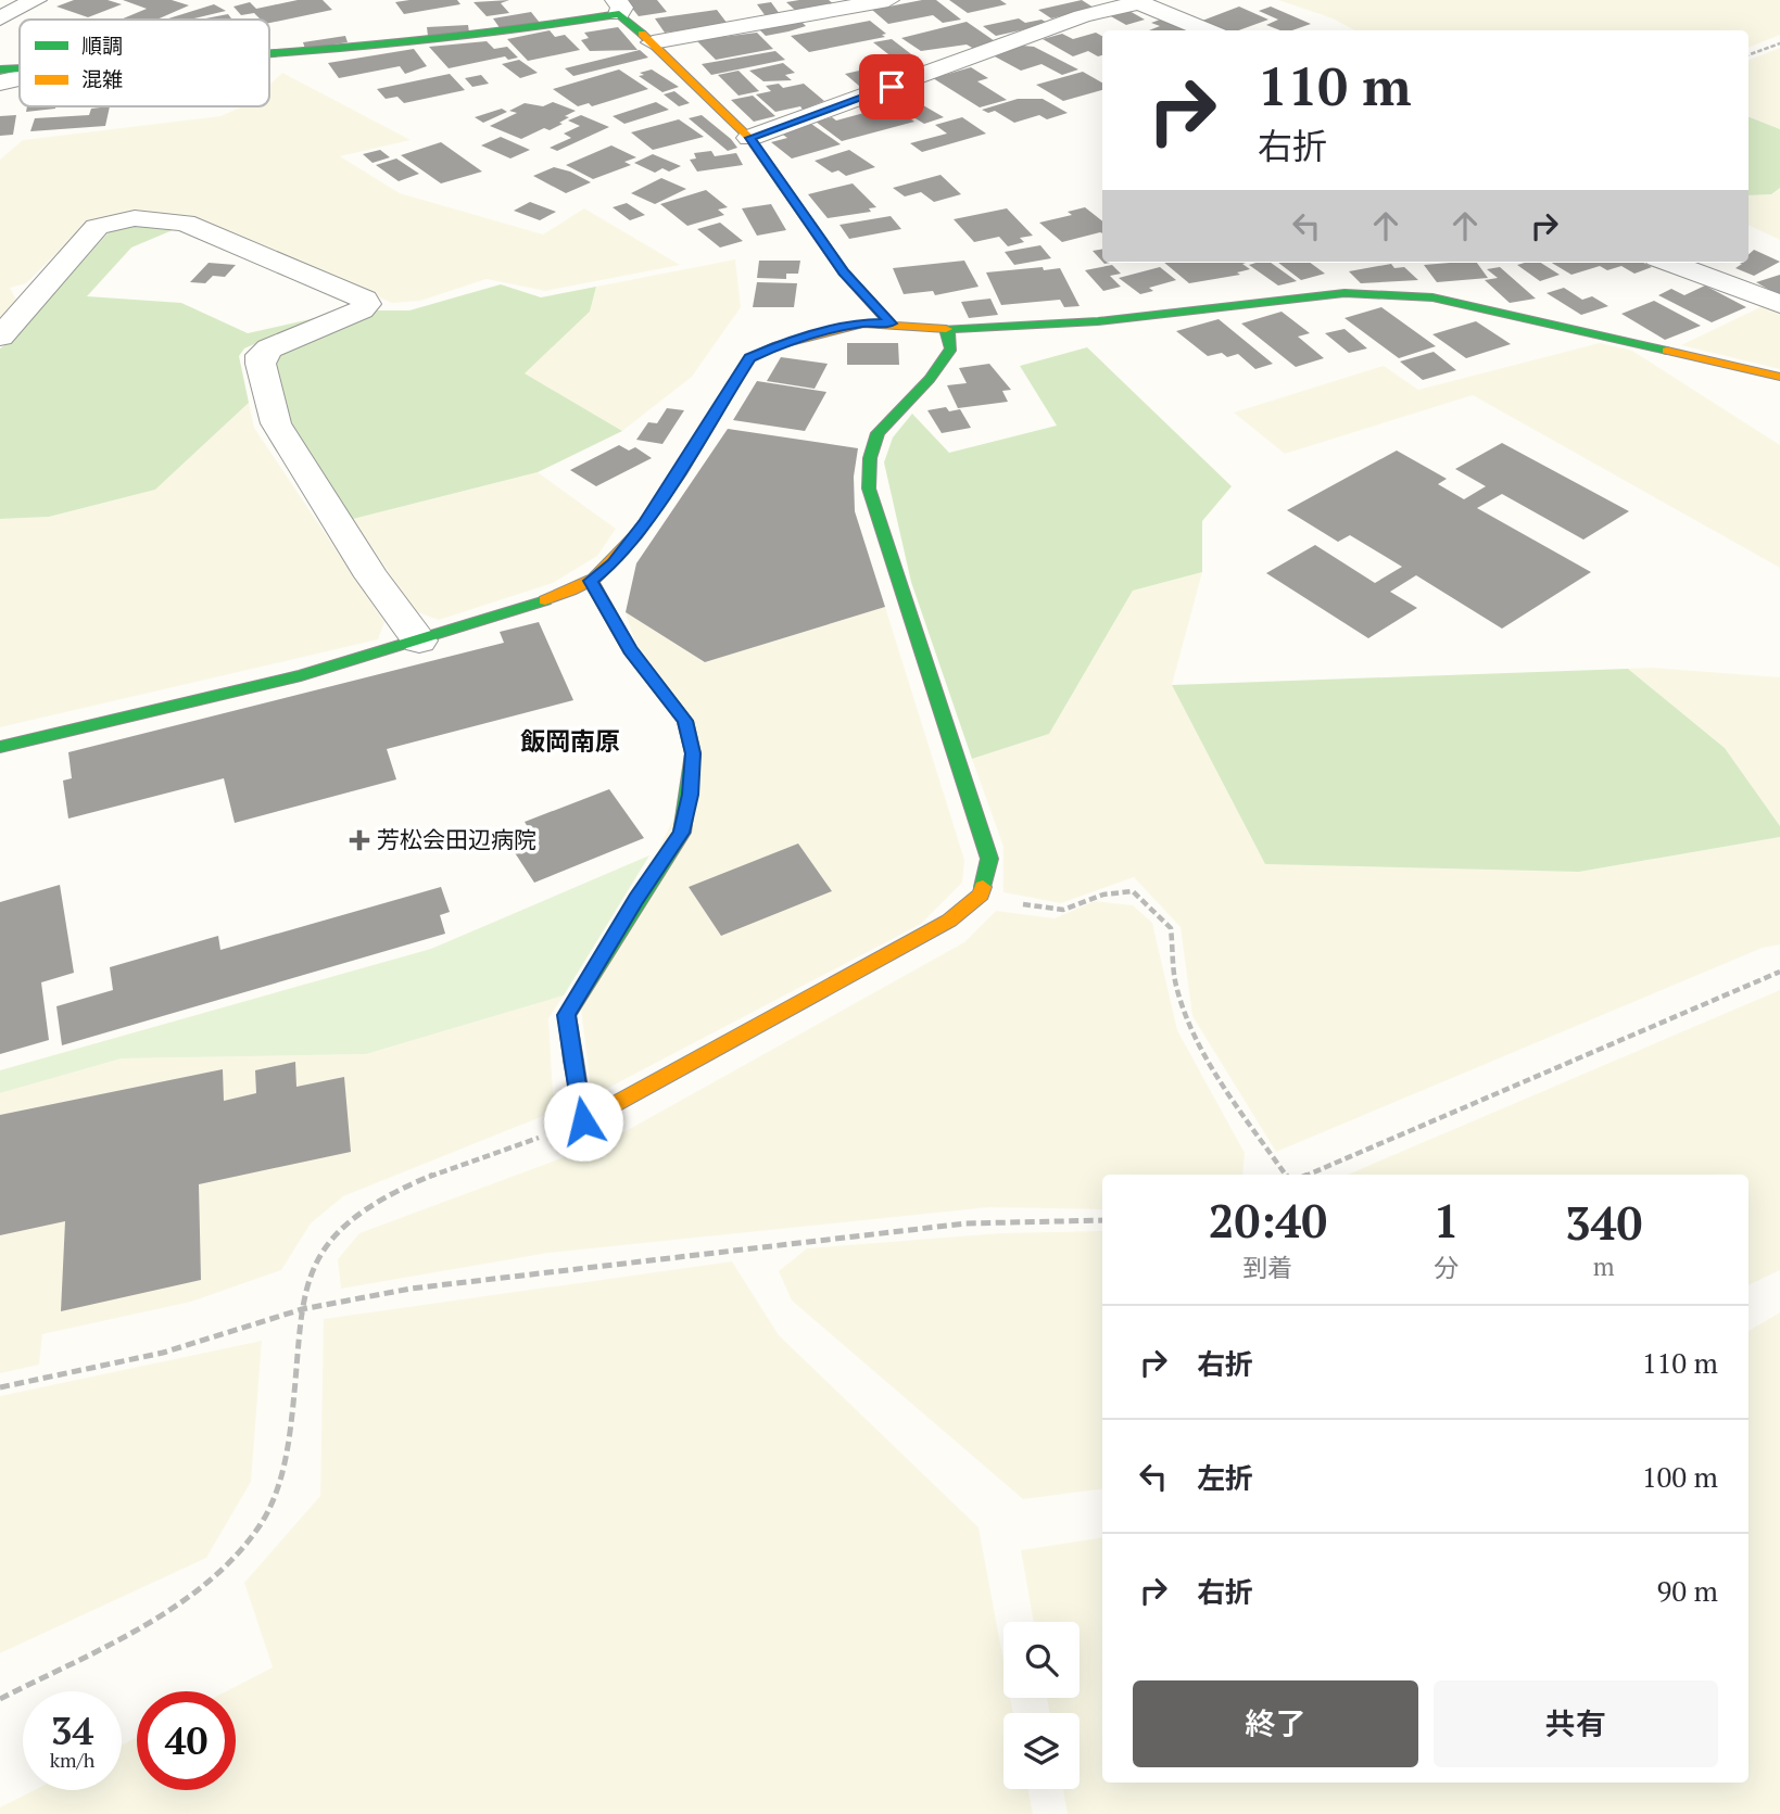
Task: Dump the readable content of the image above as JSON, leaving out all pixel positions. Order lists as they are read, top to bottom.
{
  "districts": ["飯岡南原"],
  "places": {
    "health": ["芳松会田辺病院"]
  },
  "legend": ["順調", "混雑"],
  "page": {
    "turn": ["110 m", "右折"],
    "eta": [
      "20:40",
      "到着",
      "1",
      "分",
      "340",
      "m"
    ],
    "list": [
      {
        "name": "右折",
        "value": "110 m"
      },
      {
        "name": "左折",
        "value": "100 m"
      },
      {
        "name": "右折",
        "value": "90 m"
      }
    ],
    "buttons": ["終了", "共有"],
    "speed": "34 km/h",
    "limit": "40"
  }
}
